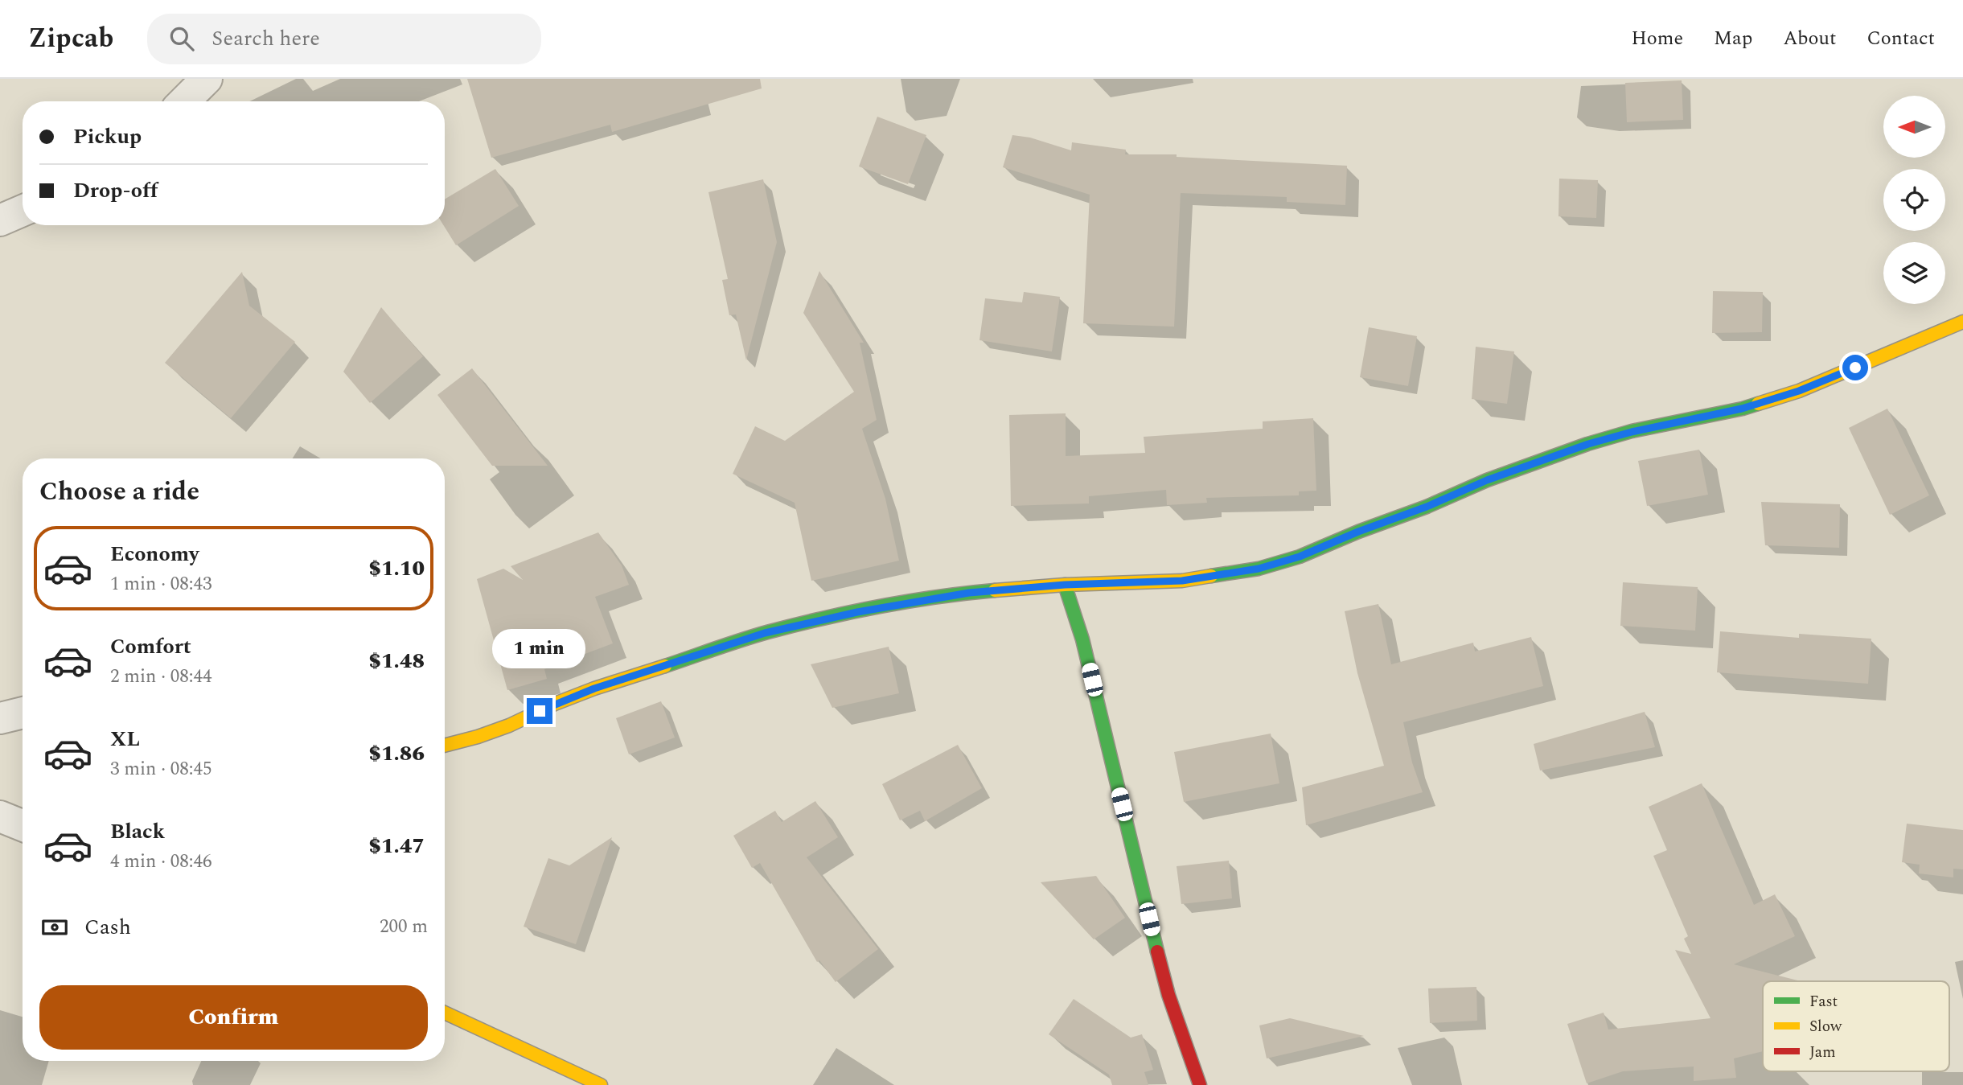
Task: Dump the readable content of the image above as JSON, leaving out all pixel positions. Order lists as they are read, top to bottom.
{
  "legend": ["Fast", "Slow", "Jam"],
  "north": "left",
  "page": {
    "header": "Zipcab",
    "search": "Search here",
    "nav": [
      "Home",
      "Map",
      "About",
      "Contact"
    ],
    "banner": ["Pickup", "Drop-off"],
    "heading": "Choose a ride",
    "list": [
      {
        "name": "Economy",
        "note": "1 min · 08:43",
        "value": "$1.10"
      },
      {
        "name": "Comfort",
        "note": "2 min · 08:44",
        "value": "$1.48"
      },
      {
        "name": "XL",
        "note": "3 min · 08:45",
        "value": "$1.86"
      },
      {
        "name": "Black",
        "note": "4 min · 08:46",
        "value": "$1.47"
      }
    ],
    "bubble": "1 min",
    "pay": ["Cash", "200 m"],
    "buttons": "Confirm"
  }
}
